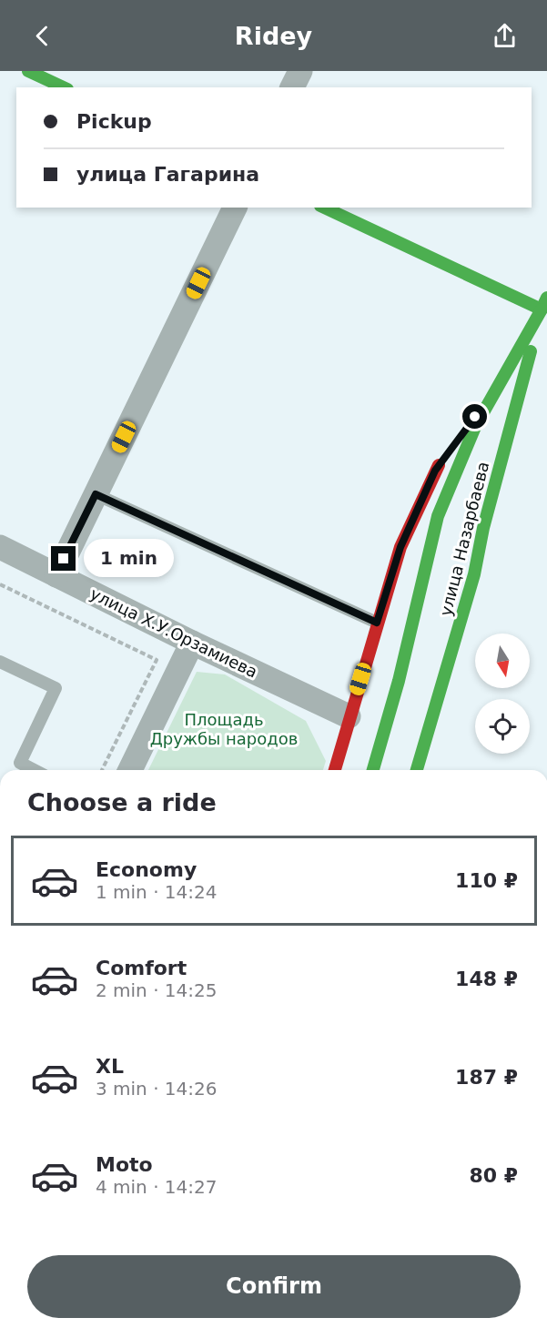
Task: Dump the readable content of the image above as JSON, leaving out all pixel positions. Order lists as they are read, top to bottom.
{
  "streets": {
    "main road": ["улица Назарбаева"],
    "street": ["улица Х.У.Орзамиева"]
  },
  "parks": ["Площадь Дружбы народов"],
  "north": "bottom",
  "page": {
    "header": "Ridey",
    "banner": ["Pickup", "улица Гагарина"],
    "bubble": "1 min",
    "heading": "Choose a ride",
    "list": [
      {
        "name": "Economy",
        "note": "1 min · 14:24",
        "value": "110 ₽"
      },
      {
        "name": "Comfort",
        "note": "2 min · 14:25",
        "value": "148 ₽"
      },
      {
        "name": "XL",
        "note": "3 min · 14:26",
        "value": "187 ₽"
      },
      {
        "name": "Moto",
        "note": "4 min · 14:27",
        "value": "80 ₽"
      }
    ],
    "buttons": "Confirm"
  }
}
